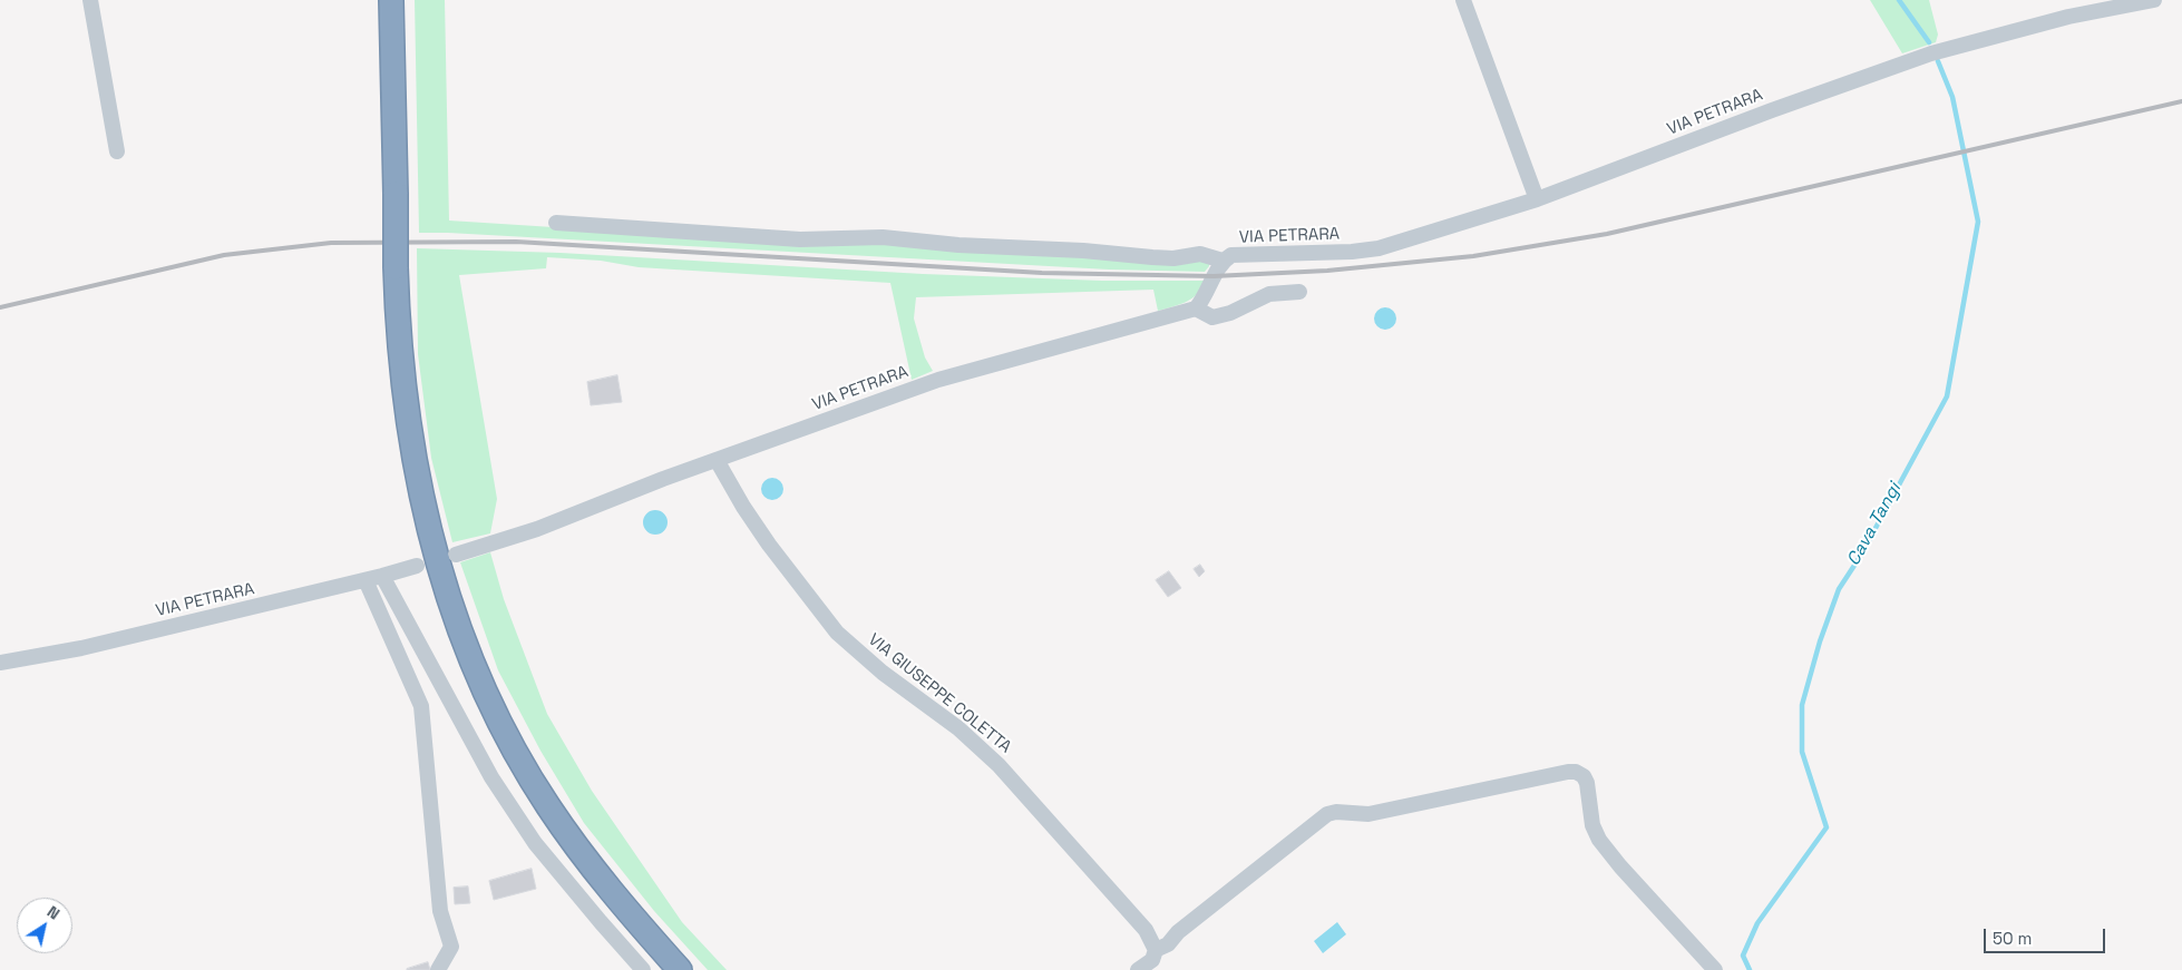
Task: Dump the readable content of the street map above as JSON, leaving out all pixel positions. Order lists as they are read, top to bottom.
{
  "streets": {
    "street": ["VIA PETRARA", "VIA GIUSEPPE COLETTA"]
  },
  "crossings": [
    ["VIA PETRARA", "VIA GIUSEPPE COLETTA"]
  ],
  "water": ["Cava Tangi"],
  "scale_bar": "50 m",
  "north": "top right"
}
